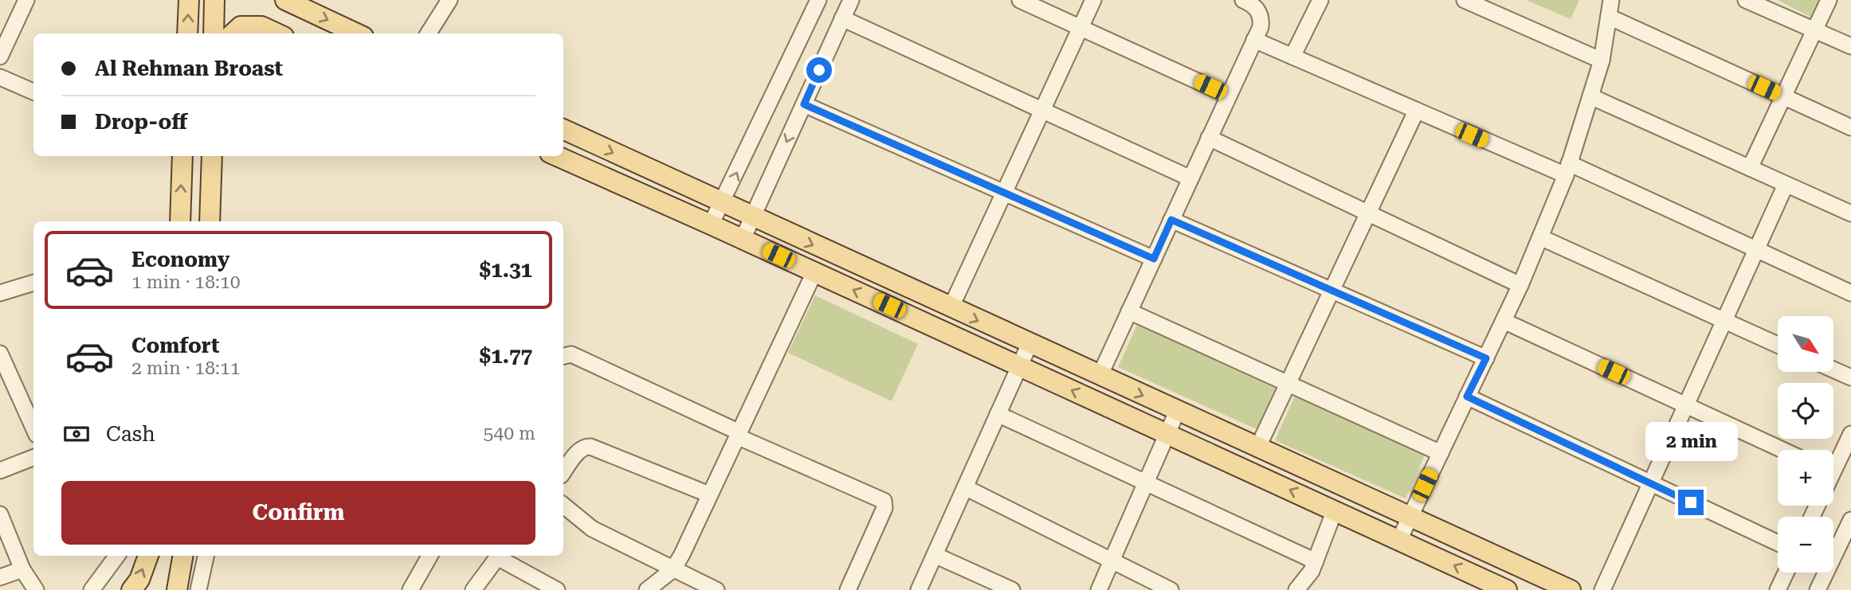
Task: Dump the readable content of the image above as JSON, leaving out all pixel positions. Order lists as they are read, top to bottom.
{
  "north": "bottom right",
  "page": {
    "banner": ["Al Rehman Broast", "Drop-off"],
    "list": [
      {
        "name": "Economy",
        "note": "1 min · 18:10",
        "value": "$1.31"
      },
      {
        "name": "Comfort",
        "note": "2 min · 18:11",
        "value": "$1.77"
      }
    ],
    "map_buttons": ["+", "−"],
    "pay": ["Cash", "540 m"],
    "bubble": "2 min",
    "buttons": "Confirm"
  }
}
